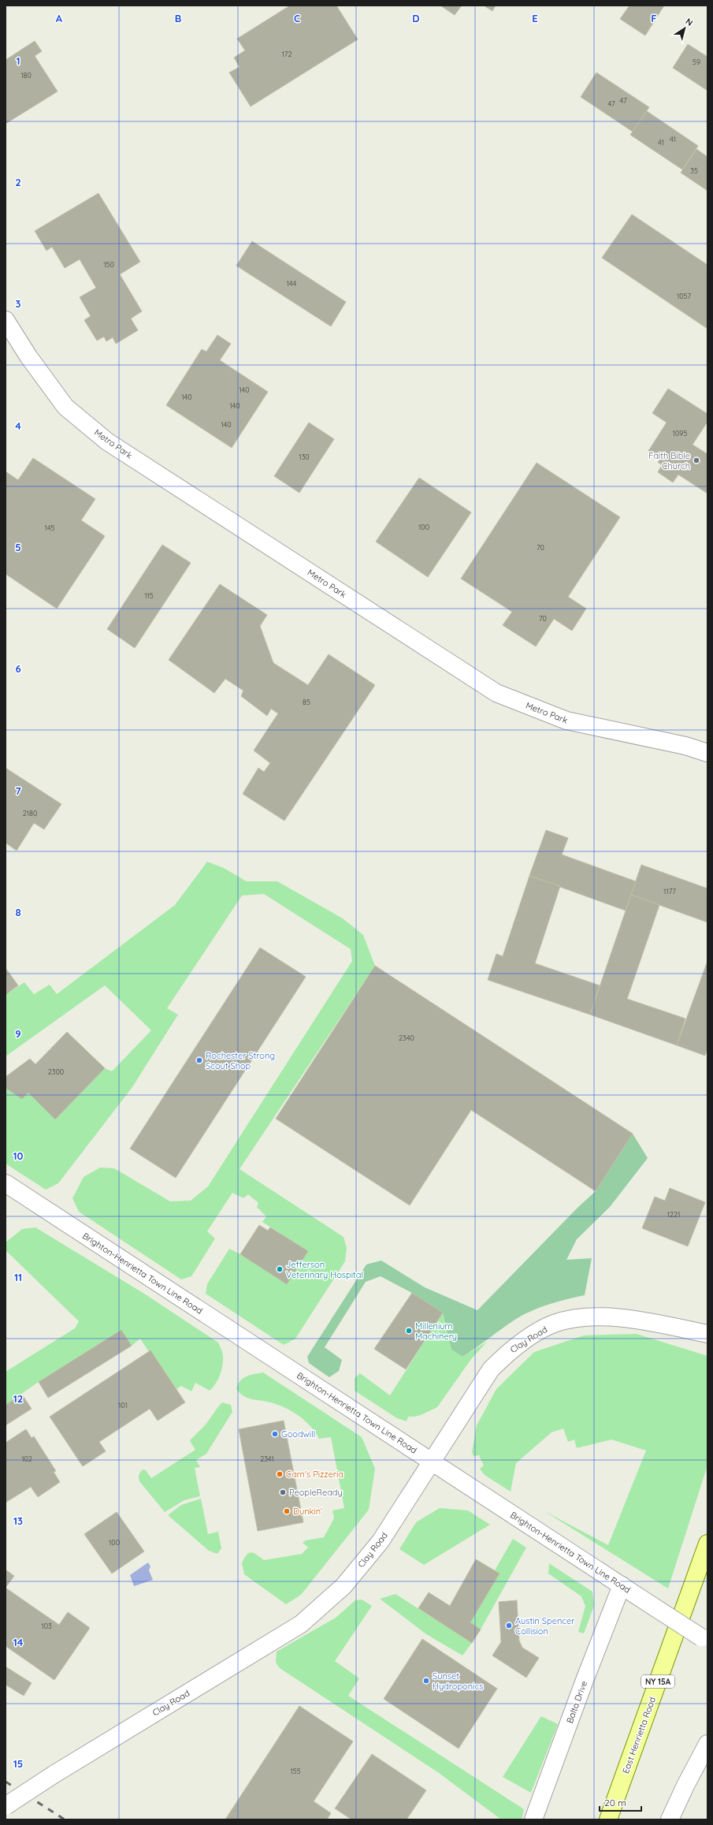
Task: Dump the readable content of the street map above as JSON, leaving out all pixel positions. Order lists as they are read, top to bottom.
{
  "streets": {
    "main road": ["NY 15A", "East Henrietta Road"],
    "street": [
      "Metro Park",
      "Brighton-Henrietta Town Line Road",
      "Clay Road",
      "Balta Drive"
    ]
  },
  "crossings": [
    ["Brighton-Henrietta Town Line Road", "Clay Road"],
    ["Brighton-Henrietta Town Line Road", "Balta Drive"]
  ],
  "places": [
    "Faith Bible Church",
    "Rochester Strong Scout Shop",
    "Jefferson Veterinary Hospital",
    "Millenium Machinery",
    "Goodwill",
    "Cam's Pizzeria",
    "PeopleReady",
    "Dunkin'",
    "Austin Spencer Collision",
    "Sunset Hydroponics"
  ],
  "house_numbers": [
    "172",
    "59",
    "180",
    "47",
    "47",
    "41",
    "41",
    "35",
    "150",
    "144",
    "1057",
    "140",
    "140",
    "140",
    "140",
    "1095",
    "130",
    "100",
    "145",
    "70",
    "115",
    "70",
    "85",
    "2180",
    "1177",
    "2340",
    "2300",
    "1221",
    "101",
    "102",
    "2341",
    "100",
    "103",
    "155"
  ],
  "scale_bar": "20 m",
  "north": "top right",
  "grid": {
    "columns": [
      "A",
      "B",
      "C",
      "D",
      "E",
      "F"
    ],
    "rows": [
      "1",
      "2",
      "3",
      "4",
      "5",
      "6",
      "7",
      "8",
      "9",
      "10",
      "11",
      "12",
      "13",
      "14",
      "15"
    ]
  }
}
